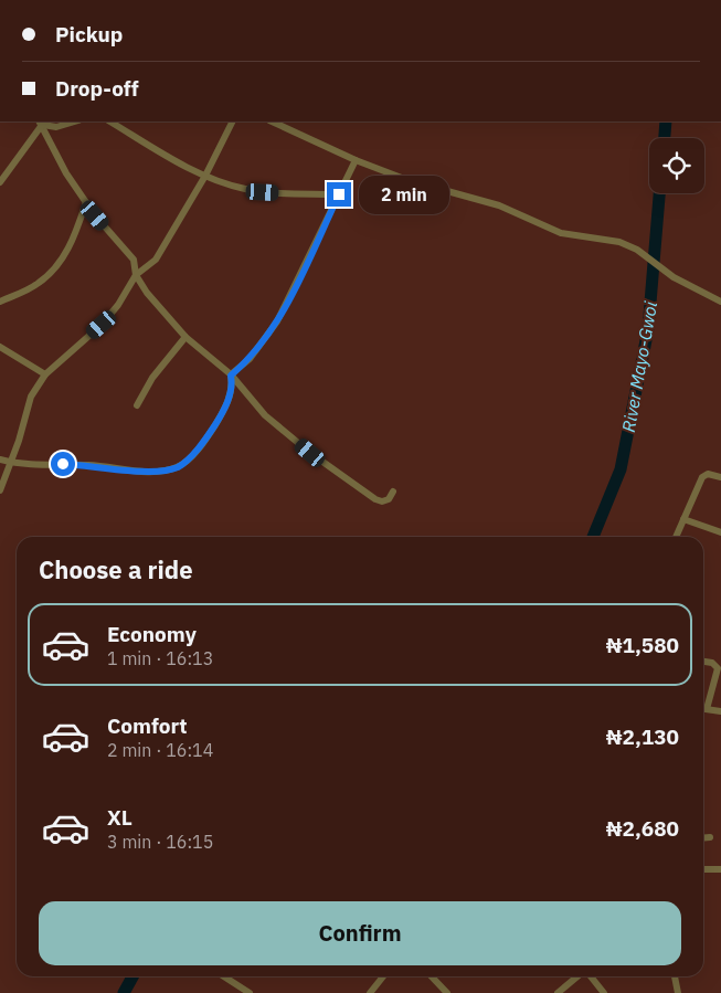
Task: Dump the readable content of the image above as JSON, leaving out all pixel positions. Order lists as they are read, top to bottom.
{
  "water": ["River Mayo-Gwoi"],
  "page": {
    "banner": ["Pickup", "Drop-off"],
    "bubble": "2 min",
    "heading": "Choose a ride",
    "list": [
      {
        "name": "Economy",
        "note": "1 min · 16:13",
        "value": "₦1,580"
      },
      {
        "name": "Comfort",
        "note": "2 min · 16:14",
        "value": "₦2,130"
      },
      {
        "name": "XL",
        "note": "3 min · 16:15",
        "value": "₦2,680"
      }
    ],
    "buttons": "Confirm"
  }
}
